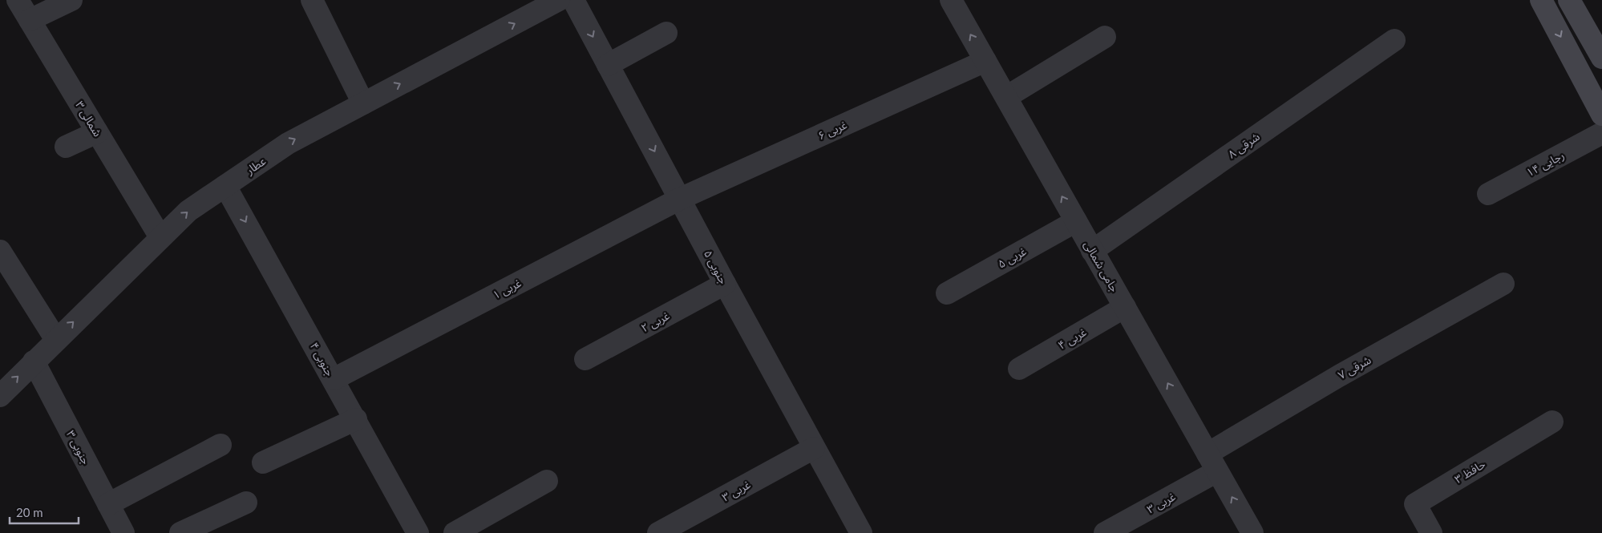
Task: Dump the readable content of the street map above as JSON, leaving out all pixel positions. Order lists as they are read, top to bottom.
{
  "streets": {
    "street": [
      "شمالی ۳",
      "غربی ۶",
      "شرقی ۸",
      "رجایی ۱۴",
      "عطار",
      "غربی ۵",
      "جامی شمالی",
      "جنوبی ۵",
      "غربی ۱",
      "غربی ۲",
      "غربی ۴",
      "جنوبی ۴",
      "شرقی ۷",
      "جنوبی ۳",
      "حافظ ۳",
      "غربی ۳"
    ]
  },
  "crossings": [
    ["شمالی ۳", "عطار"],
    ["غربی ۶", "جامی شمالی"],
    ["غربی ۶", "جنوبی ۵"],
    ["غربی ۶", "غربی ۱"],
    ["شرقی ۸", "جامی شمالی"],
    ["عطار", "جنوبی ۴"],
    ["عطار", "جنوبی ۳"],
    ["غربی ۵", "جامی شمالی"],
    ["جامی شمالی", "غربی ۴"],
    ["جامی شمالی", "شرقی ۷"],
    ["جامی شمالی", "غربی ۳"],
    ["جنوبی ۵", "غربی ۱"],
    ["جنوبی ۵", "غربی ۲"],
    ["جنوبی ۵", "غربی ۳"],
    ["غربی ۱", "جنوبی ۴"],
    ["شرقی ۷", "غربی ۳"]
  ],
  "one_way": [
    "عطار",
    "جامی شمالی",
    "جنوبی ۵",
    "جنوبی ۴"
  ],
  "scale_bar": "20 m"
}
